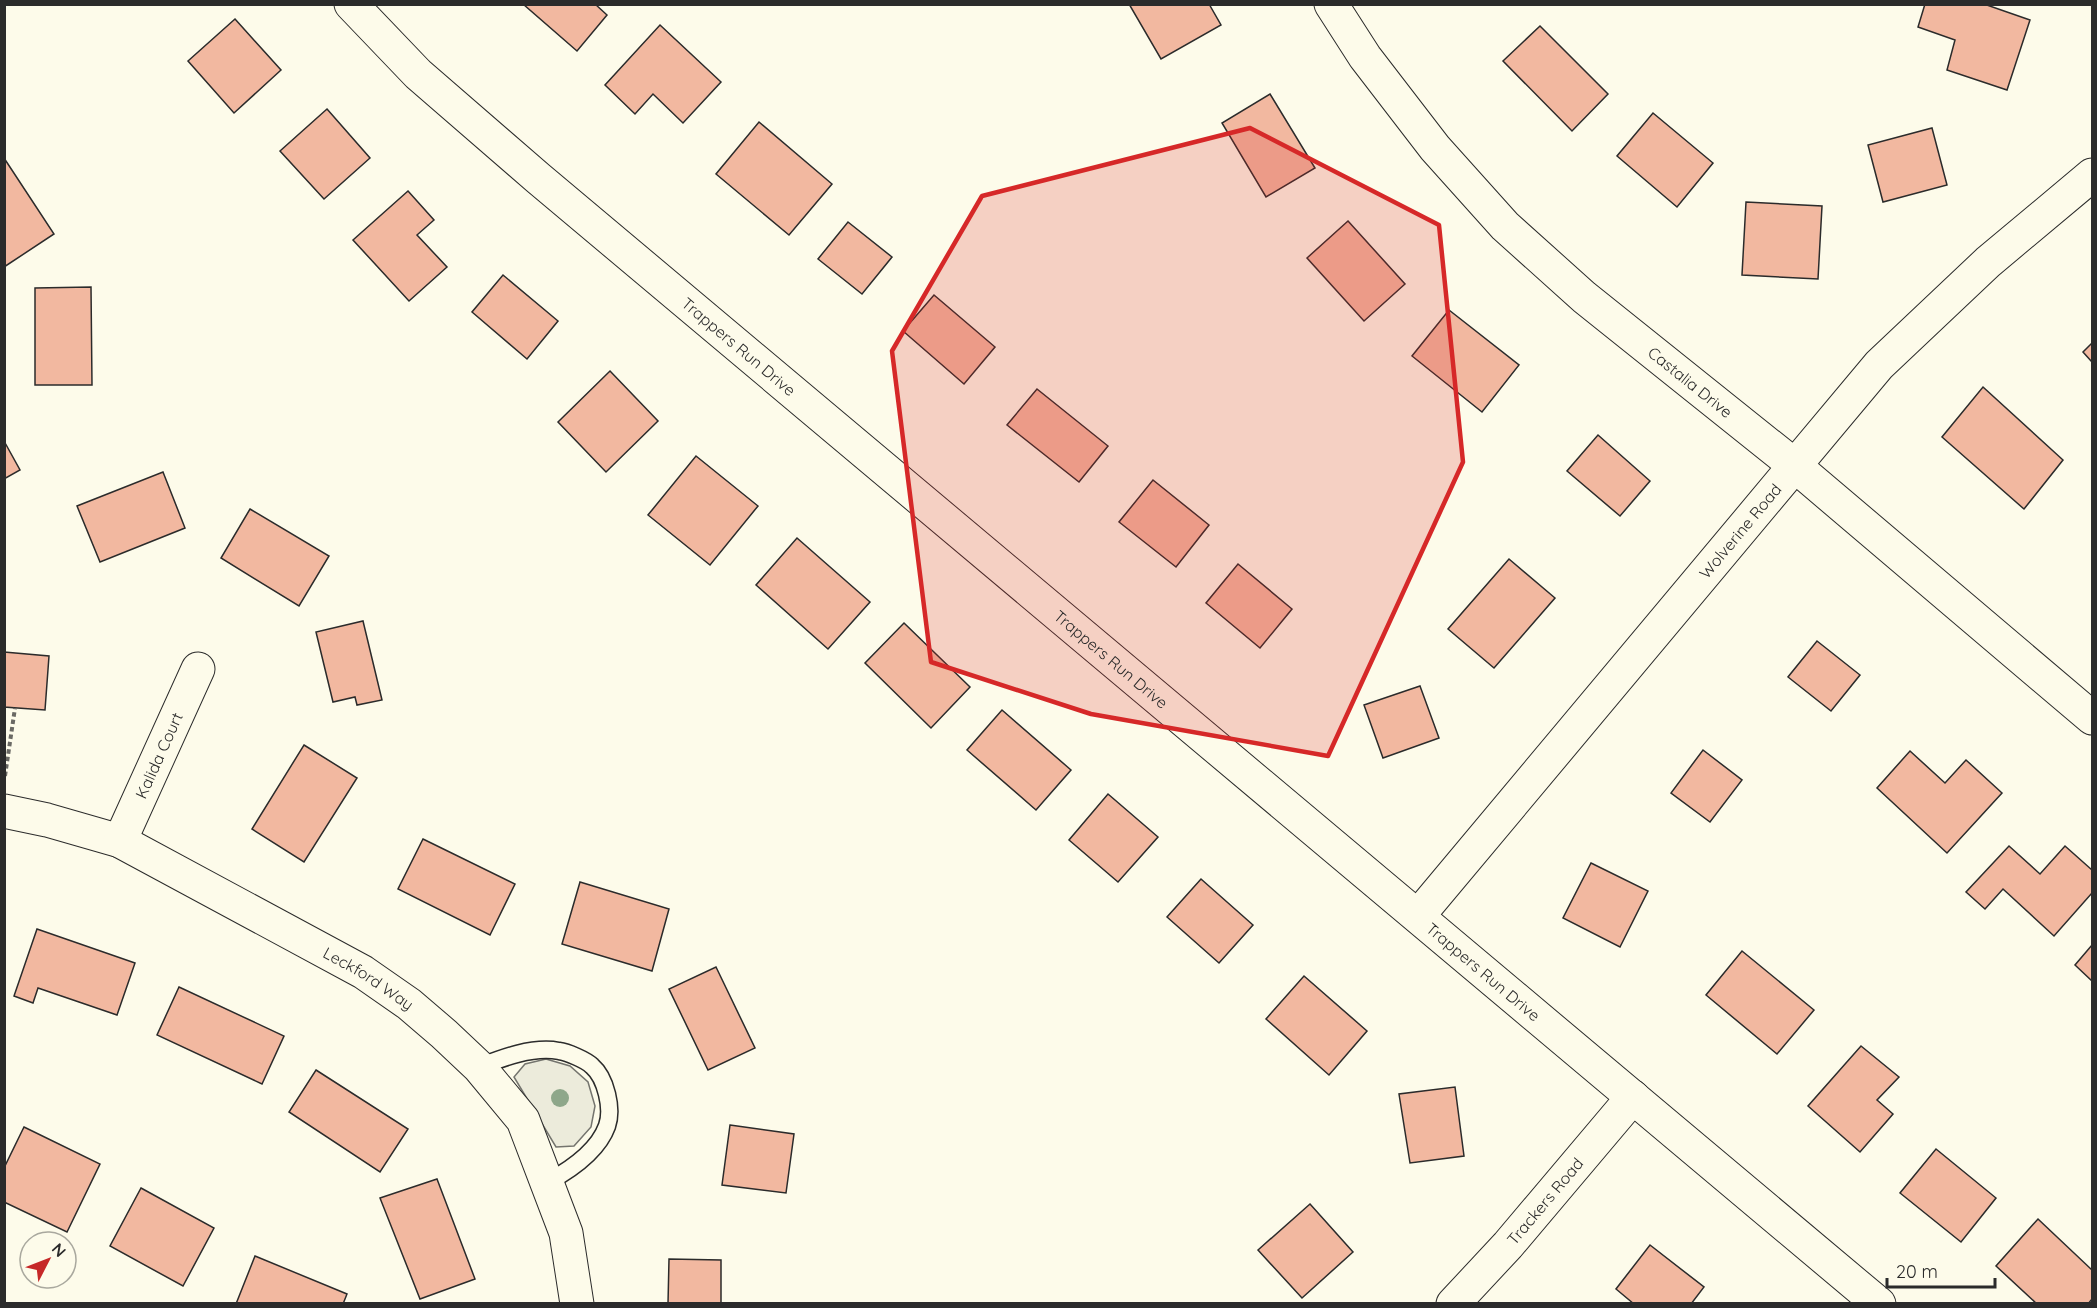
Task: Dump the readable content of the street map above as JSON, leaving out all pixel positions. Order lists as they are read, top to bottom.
{
  "streets": {
    "street": [
      "Trappers Run Drive",
      "Castalia Drive",
      "Wolverine Road",
      "Kalida Court",
      "Leckford Way",
      "Trackers Road"
    ]
  },
  "crossings": [
    ["Trappers Run Drive", "Wolverine Road"],
    ["Trappers Run Drive", "Trackers Road"],
    ["Castalia Drive", "Wolverine Road"],
    ["Kalida Court", "Leckford Way"]
  ],
  "scale_bar": "20 m",
  "north": "top right"
}
